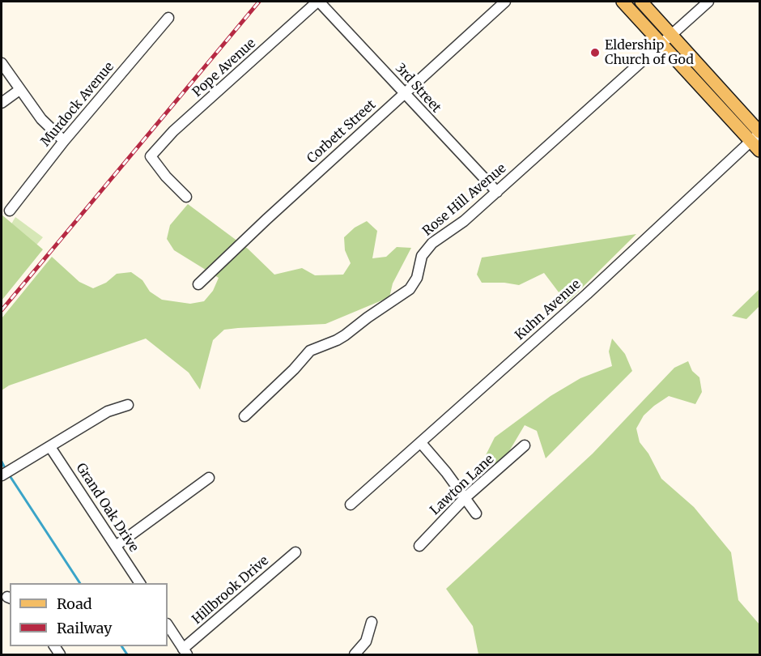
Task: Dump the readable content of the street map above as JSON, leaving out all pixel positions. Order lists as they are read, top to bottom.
{
  "streets": {
    "street": [
      "Pope Avenue",
      "3rd Street",
      "Murdock Avenue",
      "Corbett Street",
      "Rose Hill Avenue",
      "Kuhn Avenue",
      "Lawton Lane",
      "Grand Oak Drive",
      "Hillbrook Drive"
    ]
  },
  "crossings": [
    ["Pope Avenue", "3rd Street"],
    ["3rd Street", "Corbett Street"],
    ["3rd Street", "Rose Hill Avenue"]
  ],
  "places": ["Eldership Church of God"],
  "legend": ["Road", "Railway"]
}
